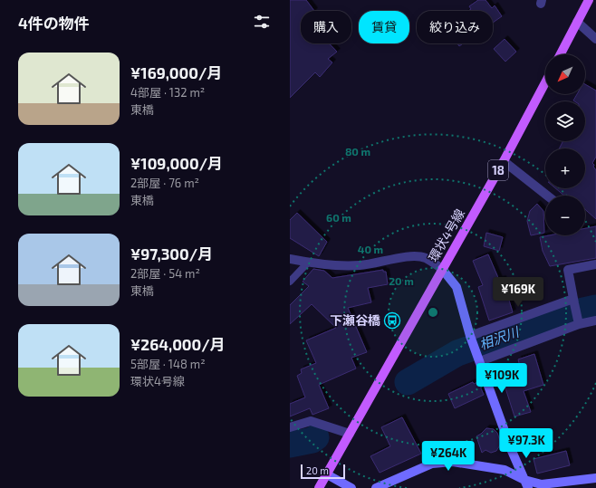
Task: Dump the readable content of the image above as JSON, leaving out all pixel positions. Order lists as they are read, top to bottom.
{
  "streets": {
    "main road": ["18", "環状4号線"]
  },
  "water": ["相沢川"],
  "places": {
    "bus stop": ["下瀬谷橋"]
  },
  "scale_bar": "20 m",
  "north": "bottom left",
  "page": {
    "heading": "4件の物件",
    "chip": ["購入", "賃貸", "絞り込み"],
    "list": [
      {
        "name": "¥169,000/月",
        "note": "4部屋 · 132 m² · 東橋"
      },
      {
        "name": "¥109,000/月",
        "note": "2部屋 · 76 m² · 東橋"
      },
      {
        "name": "¥97,300/月",
        "note": "2部屋 · 54 m² · 東橋"
      },
      {
        "name": "¥264,000/月",
        "note": "5部屋 · 148 m² · 環状4号線"
      }
    ],
    "map_buttons": ["+", "−"],
    "price": [
      "¥169K",
      "¥109K",
      "¥97.3K",
      "¥264K"
    ],
    "scale": "20 m"
  },
  "rings": [
    "80 m",
    "60 m",
    "40 m",
    "20 m"
  ]
}
